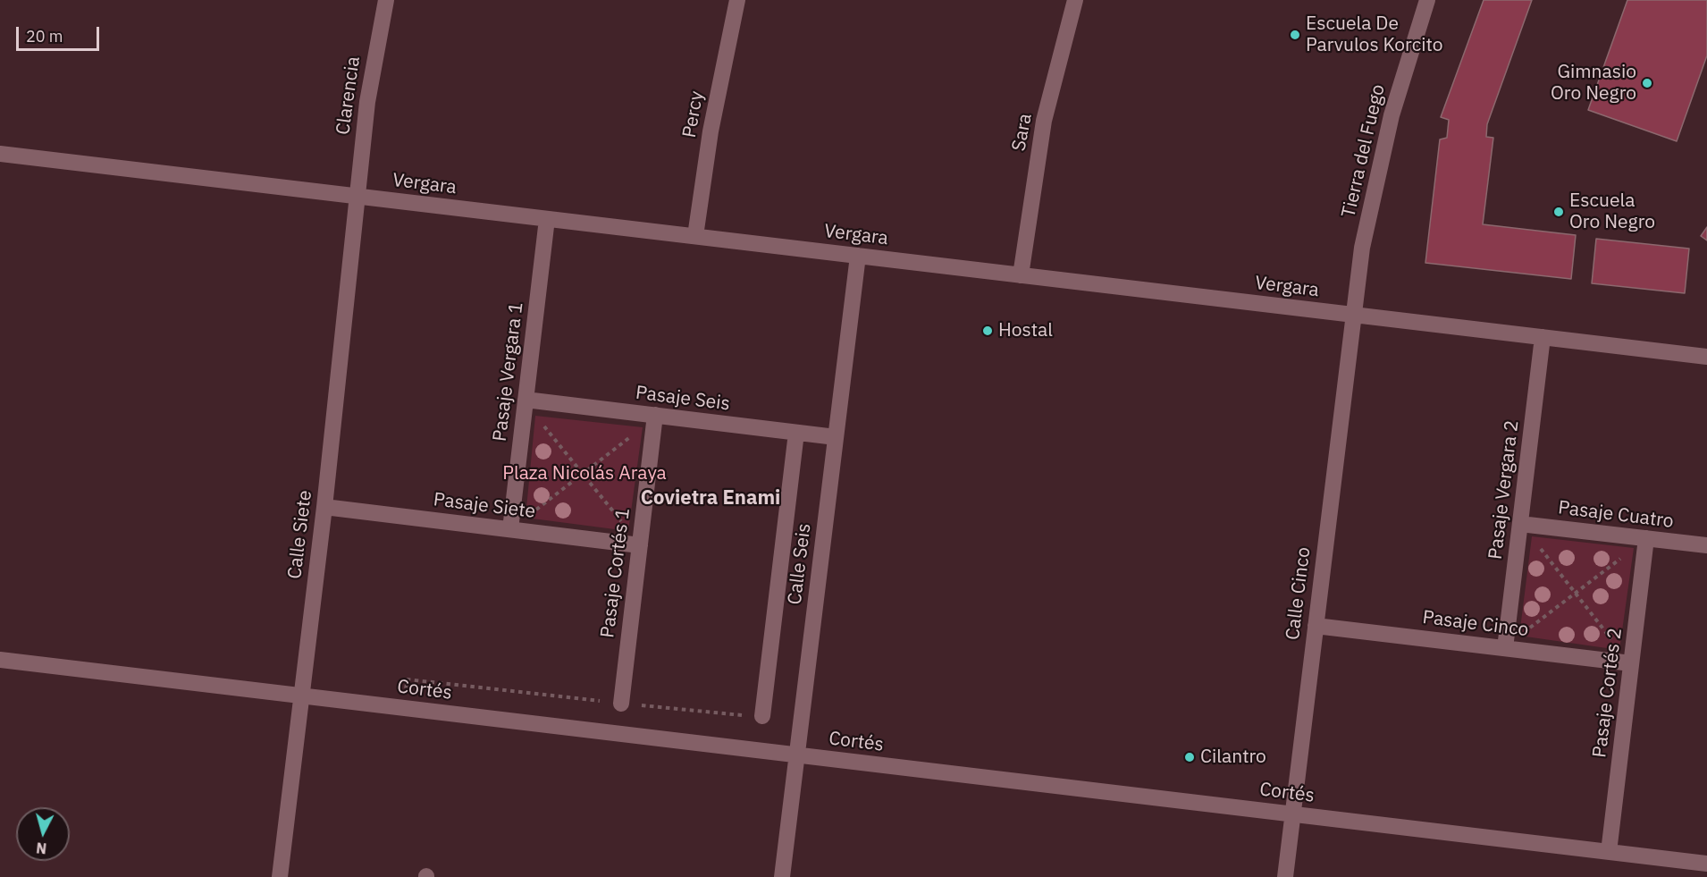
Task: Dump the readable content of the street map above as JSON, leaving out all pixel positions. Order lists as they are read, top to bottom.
{
  "streets": {
    "street": [
      "Clarencia",
      "Percy",
      "Sara",
      "Tierra del Fuego",
      "Vergara",
      "Pasaje Vergara 1",
      "Pasaje Seis",
      "Pasaje Vergara 2",
      "Pasaje Siete",
      "Pasaje Cuatro",
      "Calle Siete",
      "Calle Seis",
      "Pasaje Cortés 1",
      "Calle Cinco",
      "Pasaje Cinco",
      "Cortés",
      "Pasaje Cortés 2"
    ]
  },
  "crossings": [
    ["Clarencia", "Vergara"],
    ["Clarencia", "Calle Siete"],
    ["Percy", "Vergara"],
    ["Sara", "Vergara"],
    ["Tierra del Fuego", "Vergara"],
    ["Tierra del Fuego", "Calle Cinco"],
    ["Vergara", "Pasaje Vergara 1"],
    ["Vergara", "Pasaje Vergara 2"],
    ["Vergara", "Calle Siete"],
    ["Vergara", "Calle Seis"],
    ["Vergara", "Calle Cinco"],
    ["Pasaje Vergara 1", "Pasaje Seis"],
    ["Pasaje Vergara 1", "Pasaje Siete"],
    ["Pasaje Seis", "Calle Seis"],
    ["Pasaje Seis", "Pasaje Cortés 1"],
    ["Pasaje Vergara 2", "Pasaje Cuatro"],
    ["Pasaje Vergara 2", "Pasaje Cinco"],
    ["Pasaje Siete", "Calle Siete"],
    ["Pasaje Siete", "Pasaje Cortés 1"],
    ["Pasaje Cuatro", "Pasaje Cortés 2"],
    ["Calle Siete", "Cortés"],
    ["Calle Seis", "Cortés"],
    ["Calle Cinco", "Pasaje Cinco"],
    ["Calle Cinco", "Cortés"],
    ["Pasaje Cinco", "Pasaje Cortés 2"],
    ["Cortés", "Pasaje Cortés 2"]
  ],
  "districts": ["Covietra Enami"],
  "parks": ["Plaza Nicolás Araya"],
  "places": [
    "Escuela De Parvulos Korcito",
    "Gimnasio Oro Negro",
    "Escuela Oro Negro",
    "Hostal",
    "Cilantro"
  ],
  "scale_bar": "20 m",
  "north": "bottom"
}
